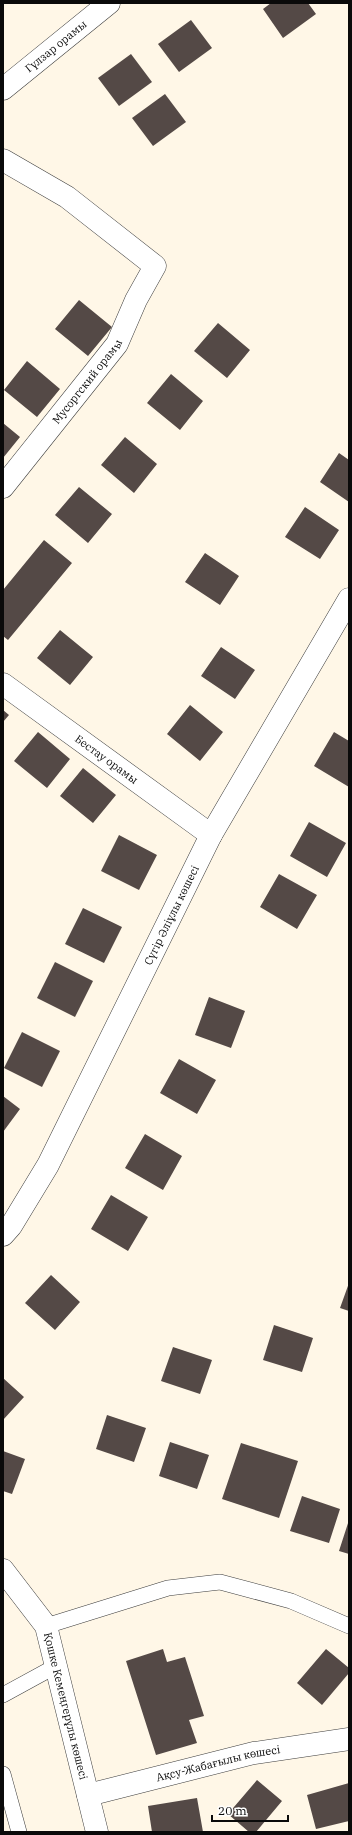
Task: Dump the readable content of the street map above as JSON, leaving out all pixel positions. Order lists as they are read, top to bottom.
{
  "streets": {
    "street": [
      "Гүлзар орамы",
      "Мусоргский орамы",
      "Бестау орамы",
      "Сүгір Әліұлы көшесі",
      "Қошке Кемеңгерұлы көшесі",
      "Ақсу-Жабағылы көшесі"
    ]
  },
  "crossings": [
    ["Бестау орамы", "Сүгір Әліұлы көшесі"],
    ["Қошке Кемеңгерұлы көшесі", "Ақсу-Жабағылы көшесі"]
  ],
  "scale_bar": "20 m"
}
